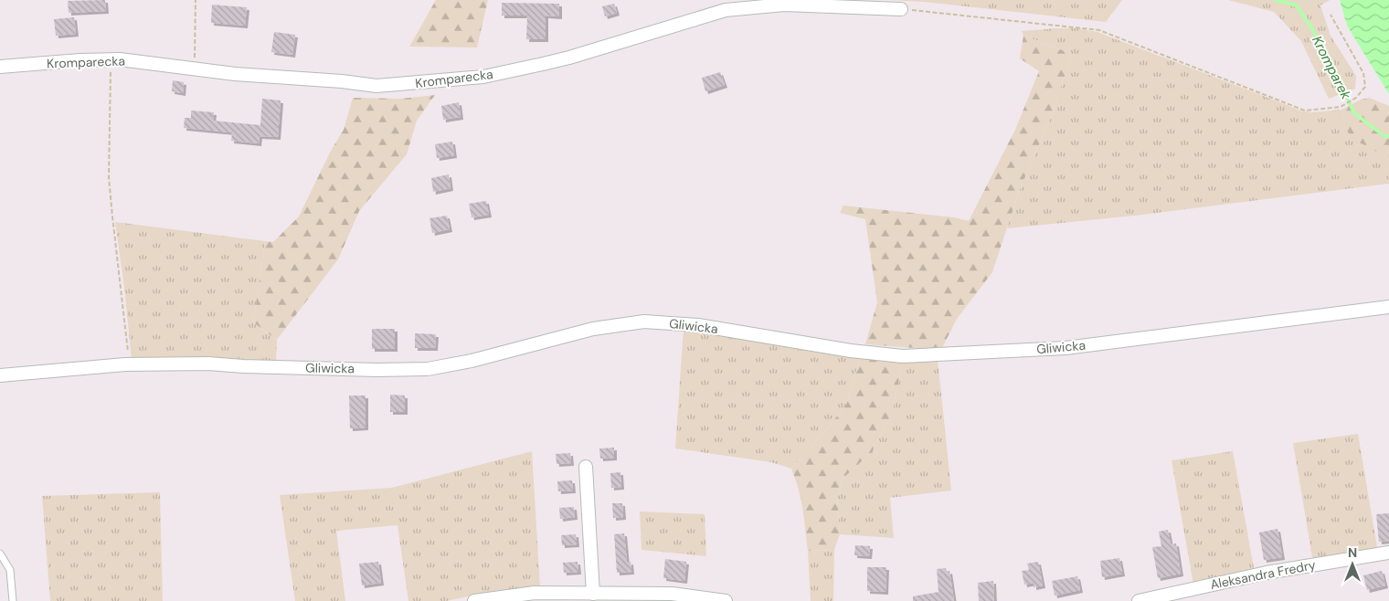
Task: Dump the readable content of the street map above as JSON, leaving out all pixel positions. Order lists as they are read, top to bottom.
{
  "streets": {
    "street": ["Kromparecka", "Gliwicka", "Aleksandra Fredry"]
  },
  "water": ["Kromparek"],
  "north": "top"
}
